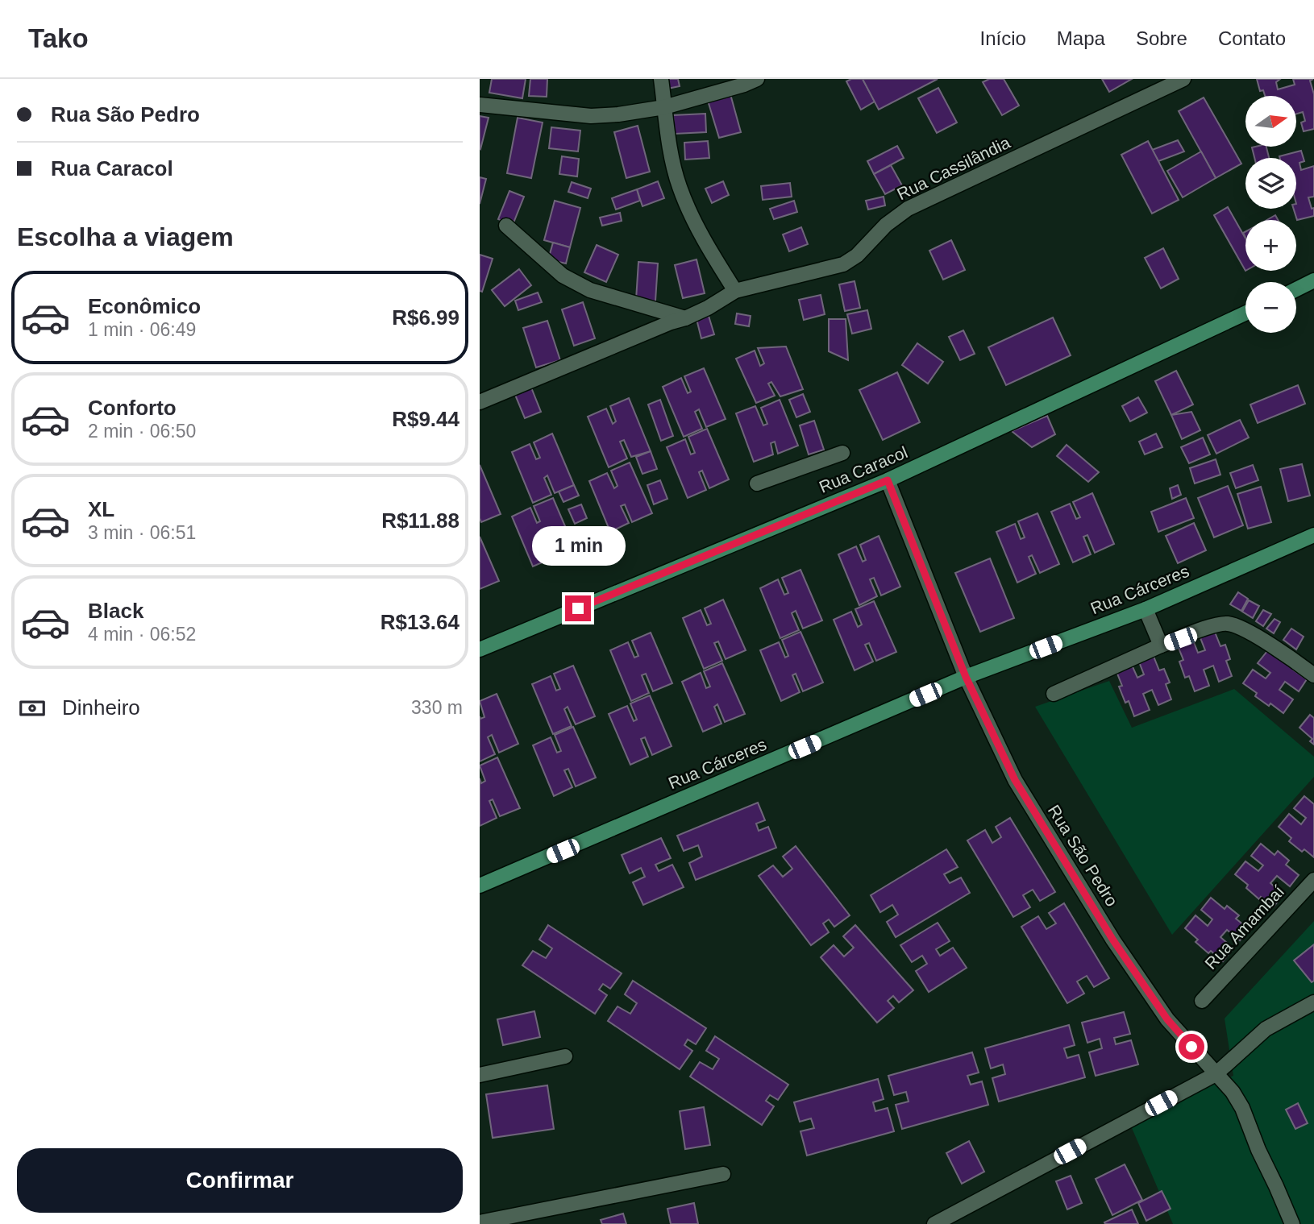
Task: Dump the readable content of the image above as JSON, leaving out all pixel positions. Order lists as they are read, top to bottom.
{
  "streets": {
    "street": [
      "Rua Cassilândia",
      "Rua Caracol",
      "Rua Cárceres",
      "Rua São Pedro",
      "Rua Amambaí"
    ]
  },
  "crossings": [
    ["Rua Caracol", "Rua São Pedro"],
    ["Rua Cárceres", "Rua São Pedro"]
  ],
  "north": "right",
  "page": {
    "header": "Tako",
    "nav": [
      "Início",
      "Mapa",
      "Sobre",
      "Contato"
    ],
    "banner": ["Rua São Pedro", "Rua Caracol"],
    "map_buttons": ["+", "−"],
    "heading": "Escolha a viagem",
    "list": [
      {
        "name": "Econômico",
        "note": "1 min · 06:49",
        "value": "R$6.99"
      },
      {
        "name": "Conforto",
        "note": "2 min · 06:50",
        "value": "R$9.44"
      },
      {
        "name": "XL",
        "note": "3 min · 06:51",
        "value": "R$11.88"
      },
      {
        "name": "Black",
        "note": "4 min · 06:52",
        "value": "R$13.64"
      }
    ],
    "bubble": "1 min",
    "pay": ["Dinheiro", "330 m"],
    "buttons": "Confirmar"
  }
}
